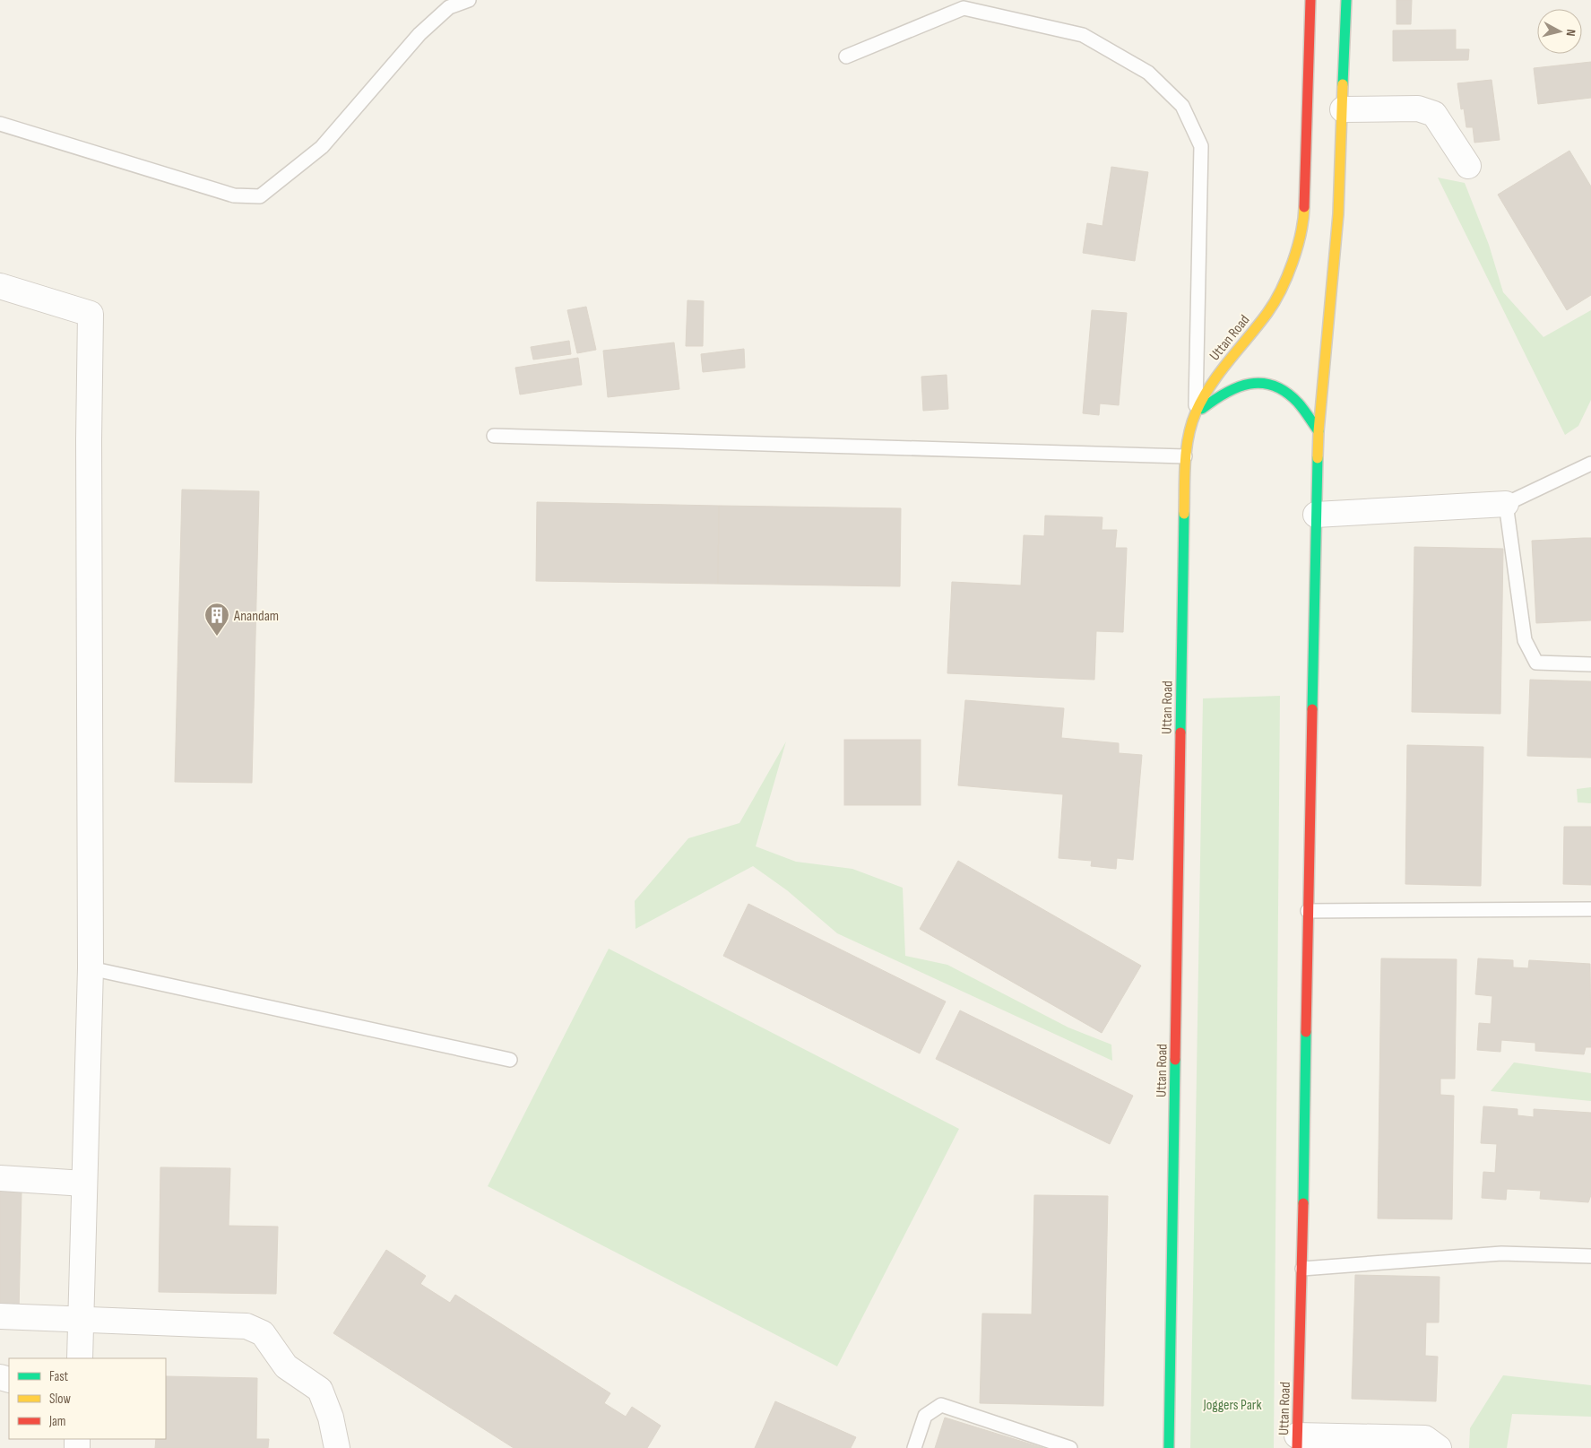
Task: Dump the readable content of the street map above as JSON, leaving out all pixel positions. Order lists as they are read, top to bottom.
{
  "streets": {
    "main road": ["Uttan Road"]
  },
  "parks": ["Joggers Park"],
  "places": {
    "building": ["Anandam"]
  },
  "legend": ["Fast", "Slow", "Jam"],
  "north": "right"
}
